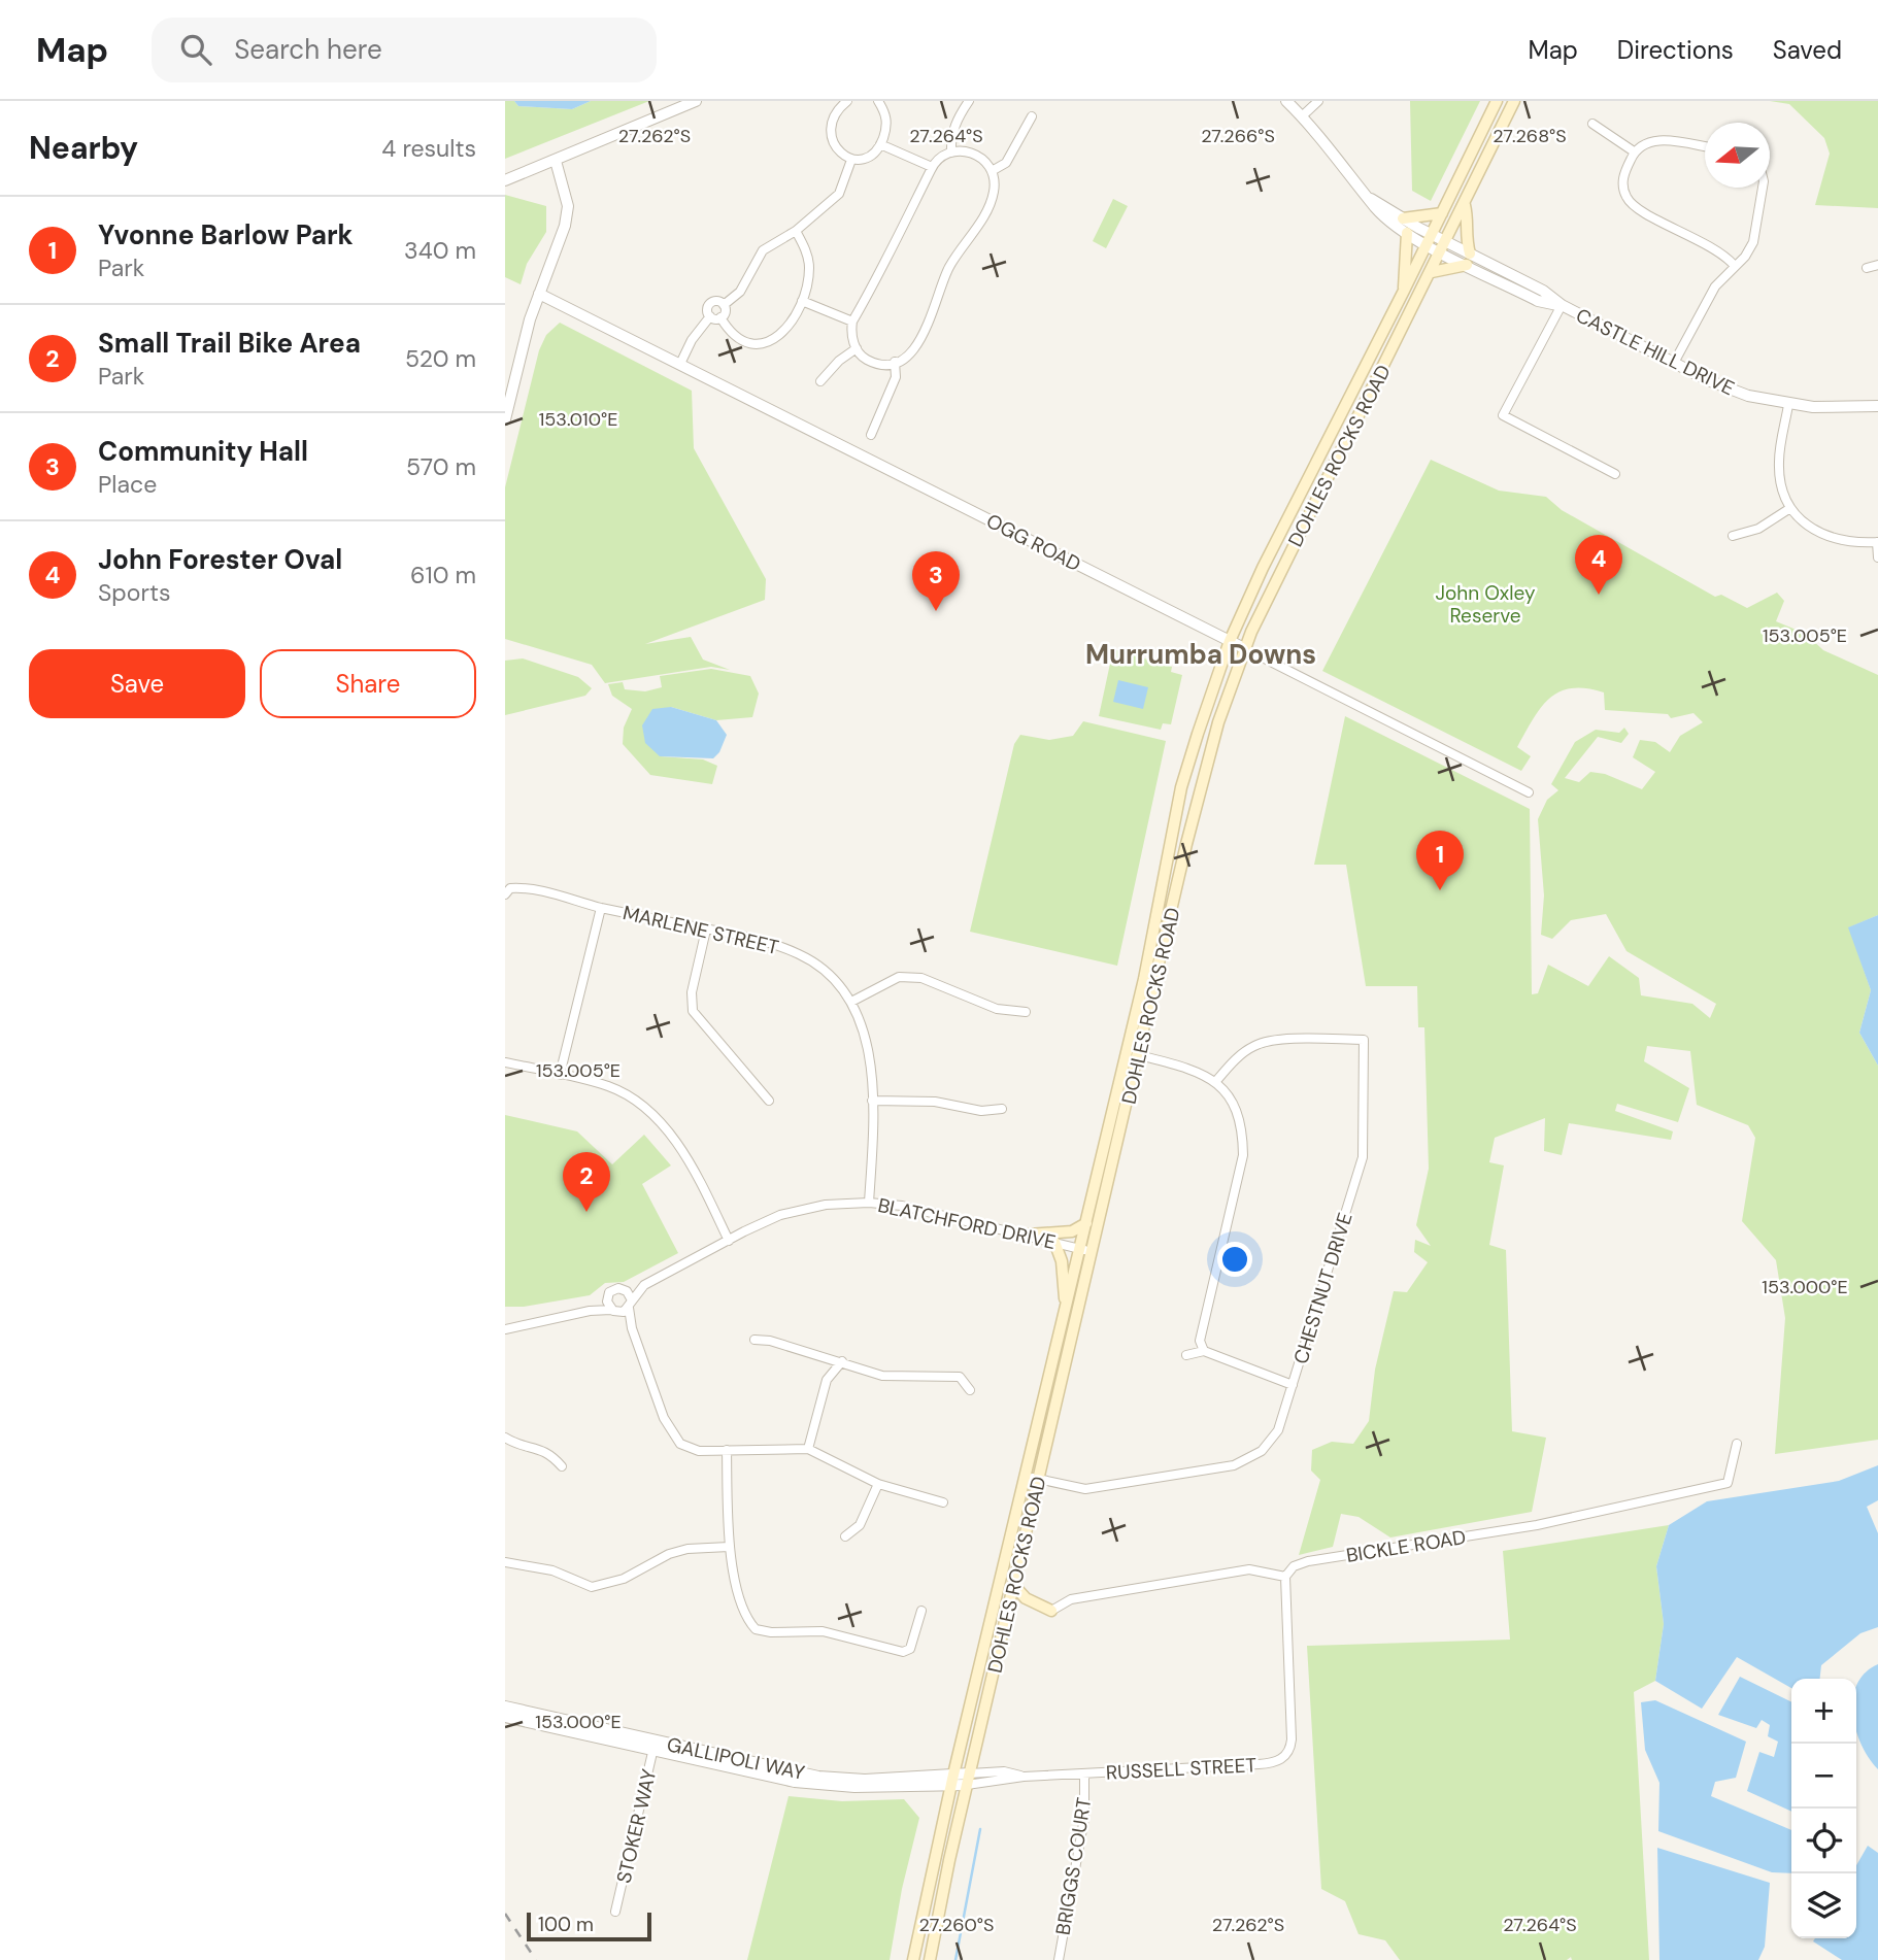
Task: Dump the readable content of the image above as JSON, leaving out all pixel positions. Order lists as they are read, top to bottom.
{
  "streets": {
    "main road": ["DOHLES ROCKS ROAD"],
    "street": [
      "CASTLE HILL DRIVE",
      "OGG ROAD",
      "MARLENE STREET",
      "BLATCHFORD DRIVE",
      "CHESTNUT DRIVE",
      "BICKLE ROAD",
      "GALLIPOLI WAY",
      "RUSSELL STREET",
      "STOKER WAY",
      "BRIGGS COURT"
    ]
  },
  "crossings": [
    ["CASTLE HILL DRIVE", "DOHLES ROCKS ROAD"],
    ["DOHLES ROCKS ROAD", "OGG ROAD"],
    ["DOHLES ROCKS ROAD", "BLATCHFORD DRIVE"],
    ["DOHLES ROCKS ROAD", "CHESTNUT DRIVE"],
    ["DOHLES ROCKS ROAD", "GALLIPOLI WAY"],
    ["DOHLES ROCKS ROAD", "RUSSELL STREET"],
    ["MARLENE STREET", "BLATCHFORD DRIVE"],
    ["BICKLE ROAD", "RUSSELL STREET"],
    ["GALLIPOLI WAY", "RUSSELL STREET"],
    ["GALLIPOLI WAY", "STOKER WAY"],
    ["RUSSELL STREET", "BRIGGS COURT"]
  ],
  "districts": ["Murrumba Downs"],
  "parks": ["John Oxley Reserve"],
  "scale_bar": "100 m",
  "north": "left",
  "page": {
    "header": "Map",
    "search": "Search here",
    "nav": ["Map", "Directions", "Saved"],
    "heading": ["Nearby", "4 results"],
    "list": [
      {
        "mark": "1",
        "name": "Yvonne Barlow Park",
        "note": "Park",
        "value": "340 m"
      },
      {
        "mark": "2",
        "name": "Small Trail Bike Area",
        "note": "Park",
        "value": "520 m"
      },
      {
        "mark": "3",
        "name": "Community Hall",
        "note": "Place",
        "value": "570 m"
      },
      {
        "mark": "4",
        "name": "John Forester Oval",
        "note": "Sports",
        "value": "610 m"
      }
    ],
    "pins": [
      "4",
      "3",
      "1",
      "2"
    ],
    "buttons": ["Save", "Share"],
    "map_buttons": ["+", "−"],
    "scale": "100 m"
  },
  "coordinates": [
    "27.262°S",
    "27.264°S",
    "27.266°S",
    "27.268°S",
    "153.010°E",
    "153.005°E",
    "153.000°E",
    "27.260°S"
  ]
}
